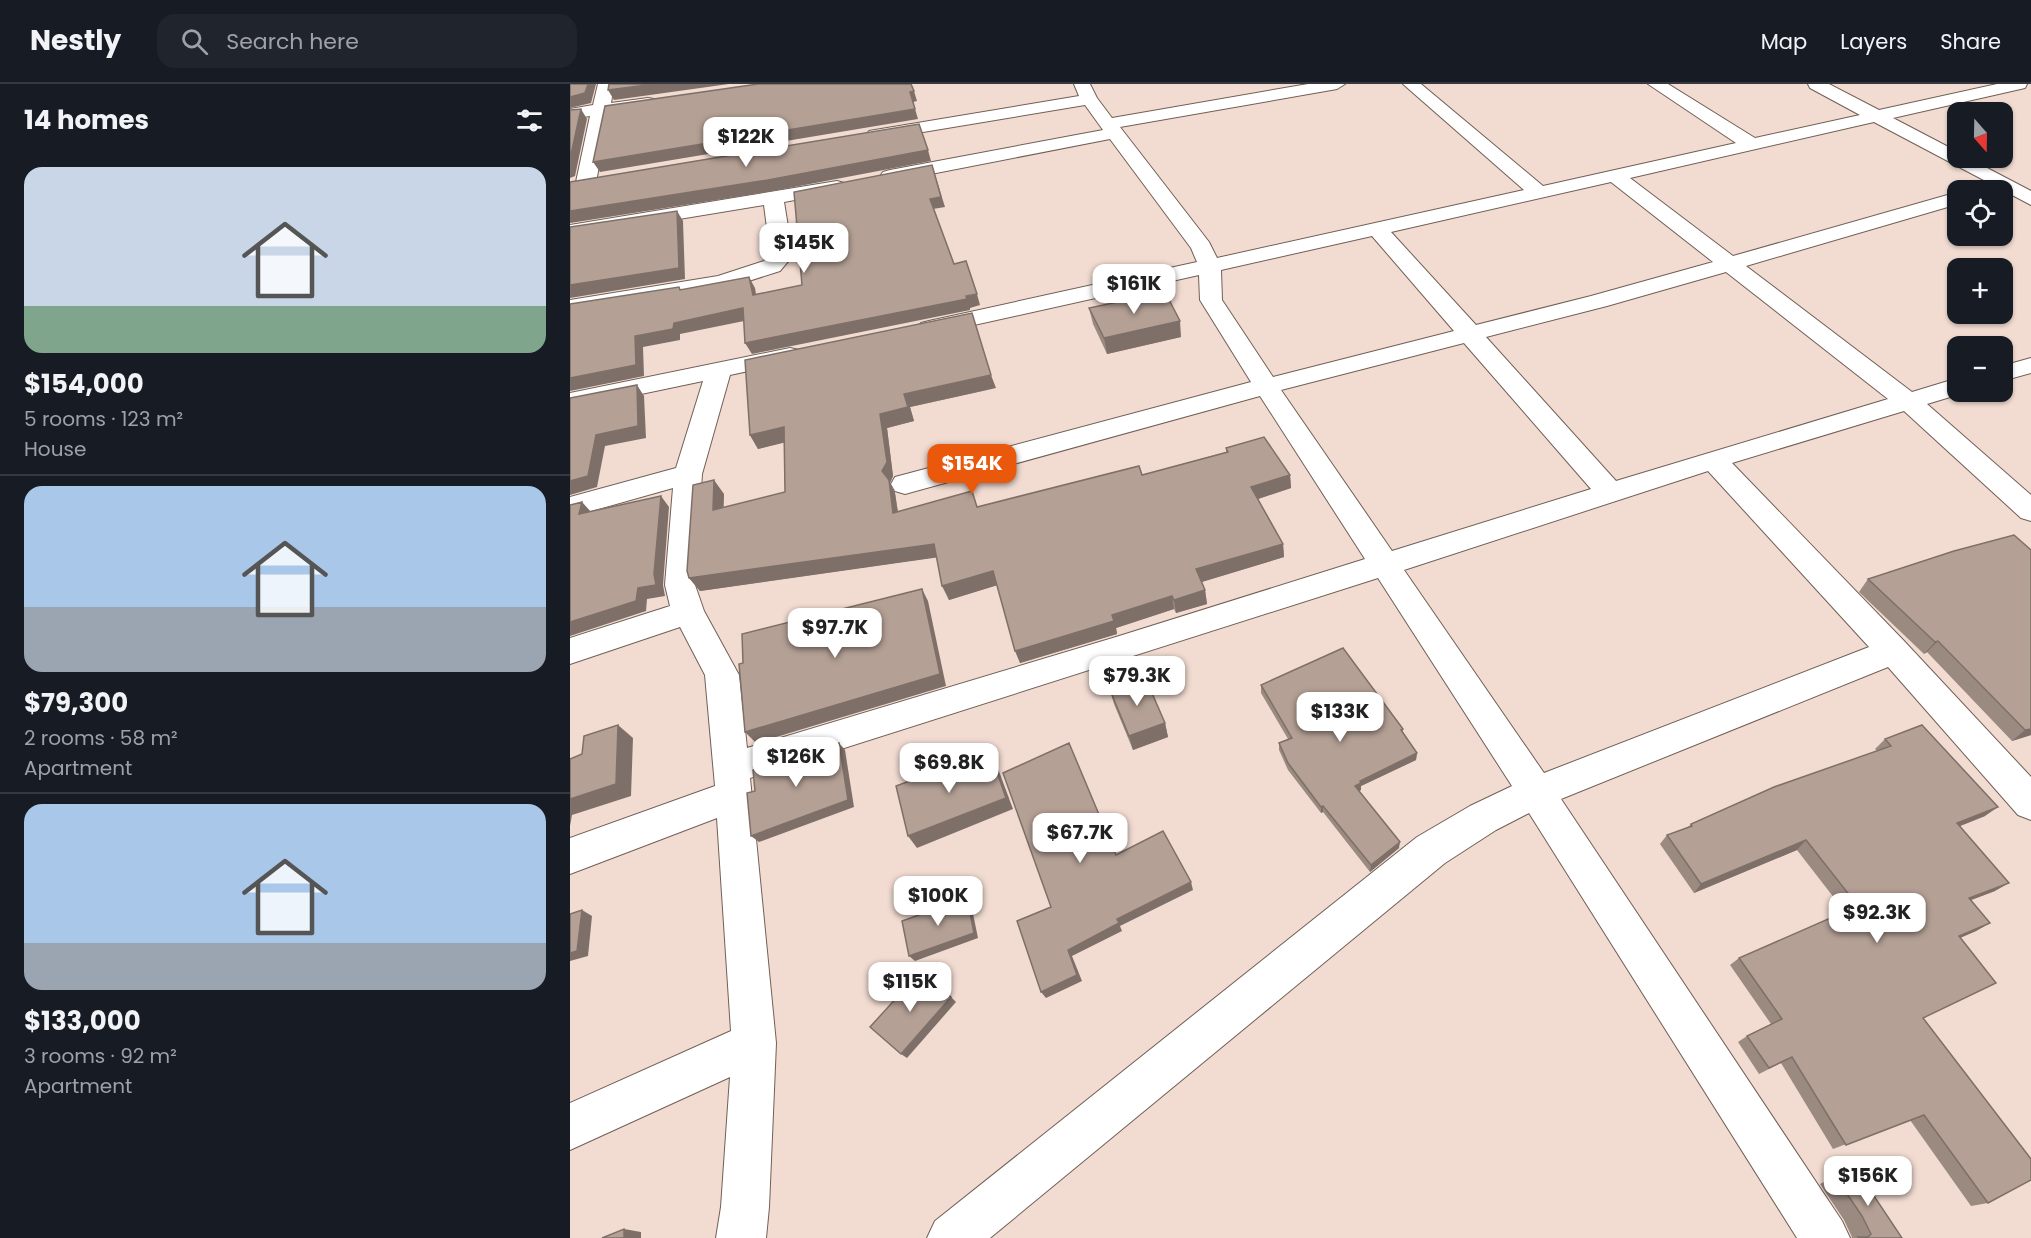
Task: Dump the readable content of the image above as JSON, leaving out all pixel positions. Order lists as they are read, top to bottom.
{
  "north": "bottom",
  "page": {
    "header": "Nestly",
    "search": "Search here",
    "nav": ["Map", "Layers", "Share"],
    "heading": "14 homes",
    "map_buttons": ["+", "−"],
    "price": [
      "$122K",
      "$145K",
      "$161K",
      "$154K",
      "$97.7K",
      "$79.3K",
      "$133K",
      "$126K",
      "$69.8K",
      "$67.7K",
      "$100K",
      "$92.3K",
      "$115K",
      "$156K"
    ],
    "list": [
      {
        "name": "$154,000",
        "note": "5 rooms · 123 m² · House"
      },
      {
        "name": "$79,300",
        "note": "2 rooms · 58 m² · Apartment"
      },
      {
        "name": "$133,000",
        "note": "3 rooms · 92 m² · Apartment"
      }
    ]
  }
}
